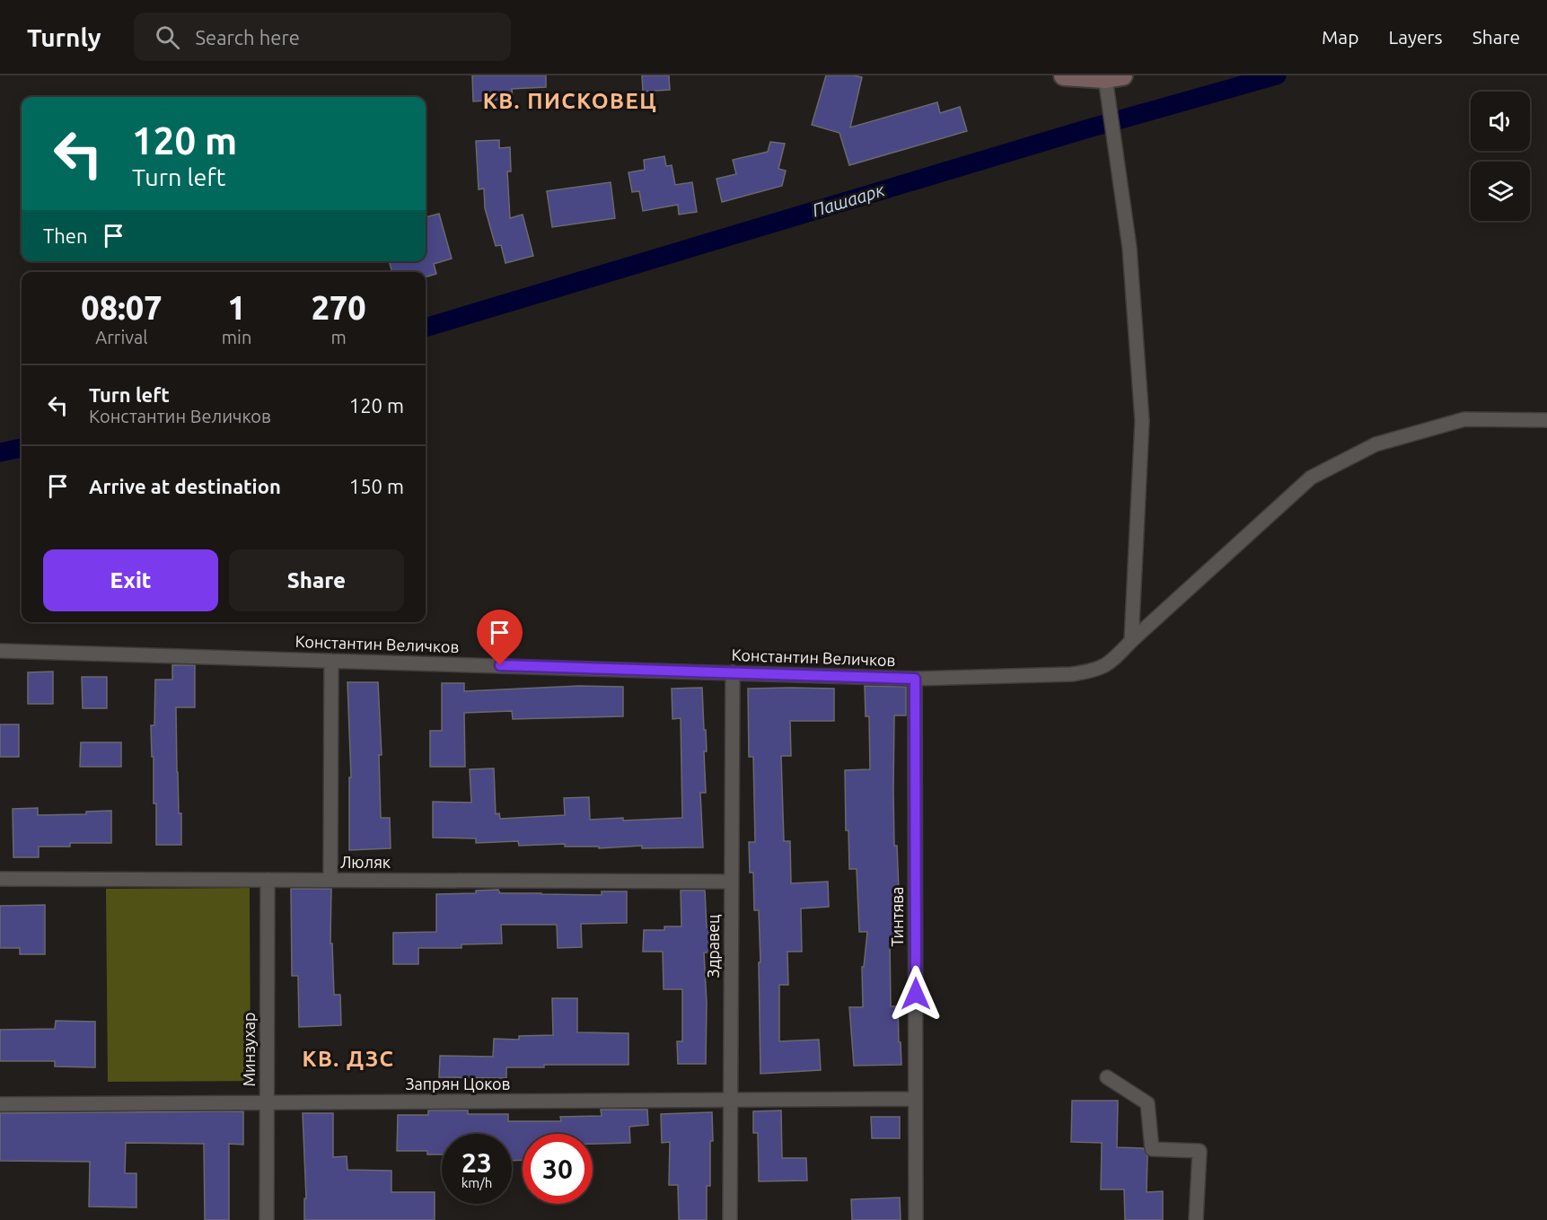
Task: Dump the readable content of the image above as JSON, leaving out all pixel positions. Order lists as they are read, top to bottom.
{
  "streets": {
    "street": [
      "Константин Величков",
      "Люляк",
      "Тинтява",
      "Здравец",
      "Минзухар",
      "Запрян Цоков"
    ]
  },
  "crossings": [
    ["Константин Величков", "Тинтява"],
    ["Константин Величков", "Здравец"],
    ["Люляк", "Здравец"],
    ["Люляк", "Минзухар"],
    ["Тинтява", "Запрян Цоков"],
    ["Здравец", "Запрян Цоков"],
    ["Минзухар", "Запрян Цоков"]
  ],
  "districts": ["КВ. ПИСКОВЕЦ", "КВ. ДЗС"],
  "water": ["Пашаарк"],
  "page": {
    "header": "Turnly",
    "search": "Search here",
    "nav": ["Map", "Layers", "Share"],
    "turn": ["120 m", "Turn left"],
    "then": "Then",
    "eta": [
      "08:07",
      "Arrival",
      "1",
      "min",
      "270",
      "m"
    ],
    "list": [
      {
        "name": "Turn left",
        "note": "Константин Величков",
        "value": "120 m"
      },
      {
        "name": "Arrive at destination",
        "value": "150 m"
      }
    ],
    "buttons": ["Exit", "Share"],
    "speed": "23 km/h",
    "limit": "30"
  }
}
